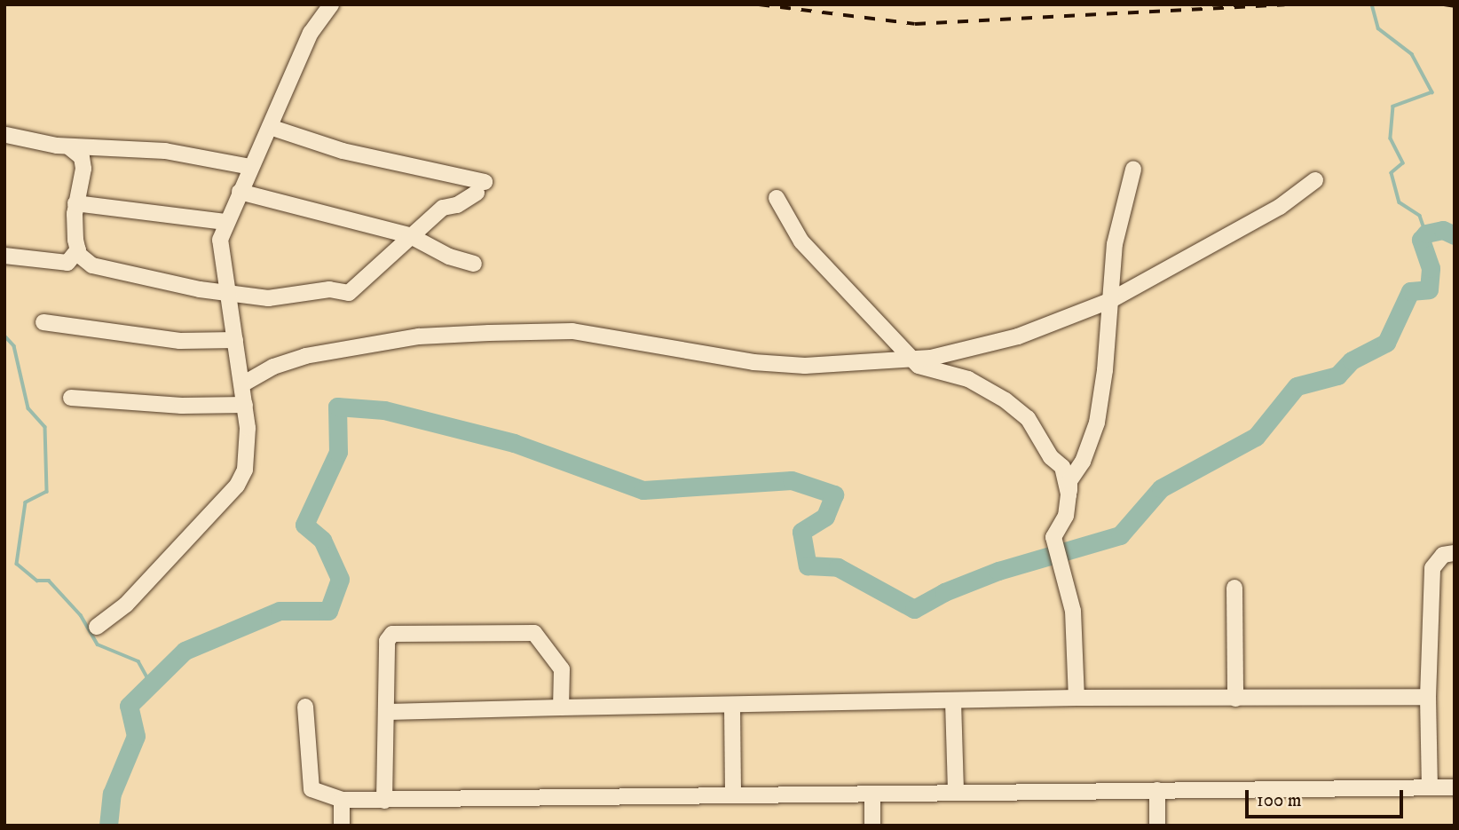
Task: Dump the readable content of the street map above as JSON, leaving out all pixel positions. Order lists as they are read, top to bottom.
{
  "scale_bar": "100 m"
}
